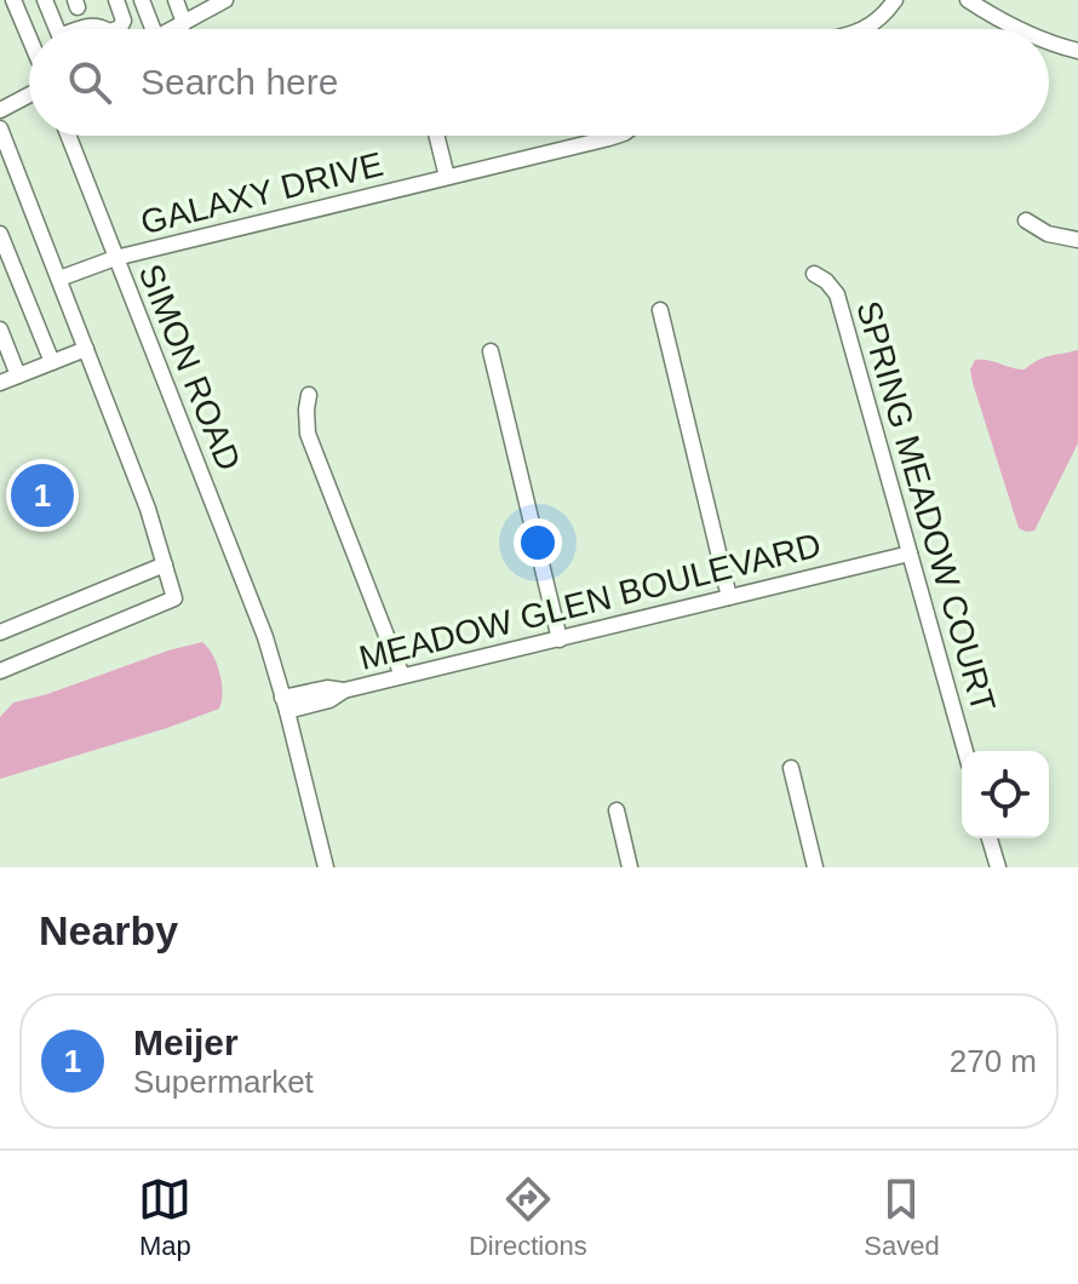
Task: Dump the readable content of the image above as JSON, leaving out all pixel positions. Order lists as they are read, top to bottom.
{
  "streets": {
    "street": [
      "GALAXY DRIVE",
      "SIMON ROAD",
      "SPRING MEADOW COURT",
      "MEADOW GLEN BOULEVARD"
    ]
  },
  "crossings": [
    ["GALAXY DRIVE", "SIMON ROAD"],
    ["SIMON ROAD", "MEADOW GLEN BOULEVARD"],
    ["SPRING MEADOW COURT", "MEADOW GLEN BOULEVARD"]
  ],
  "page": {
    "search": "Search here",
    "pins": "1",
    "heading": "Nearby",
    "list": [
      {
        "mark": "1",
        "name": "Meijer",
        "note": "Supermarket",
        "value": "270 m"
      }
    ],
    "nav": ["Map", "Directions", "Saved"]
  }
}
